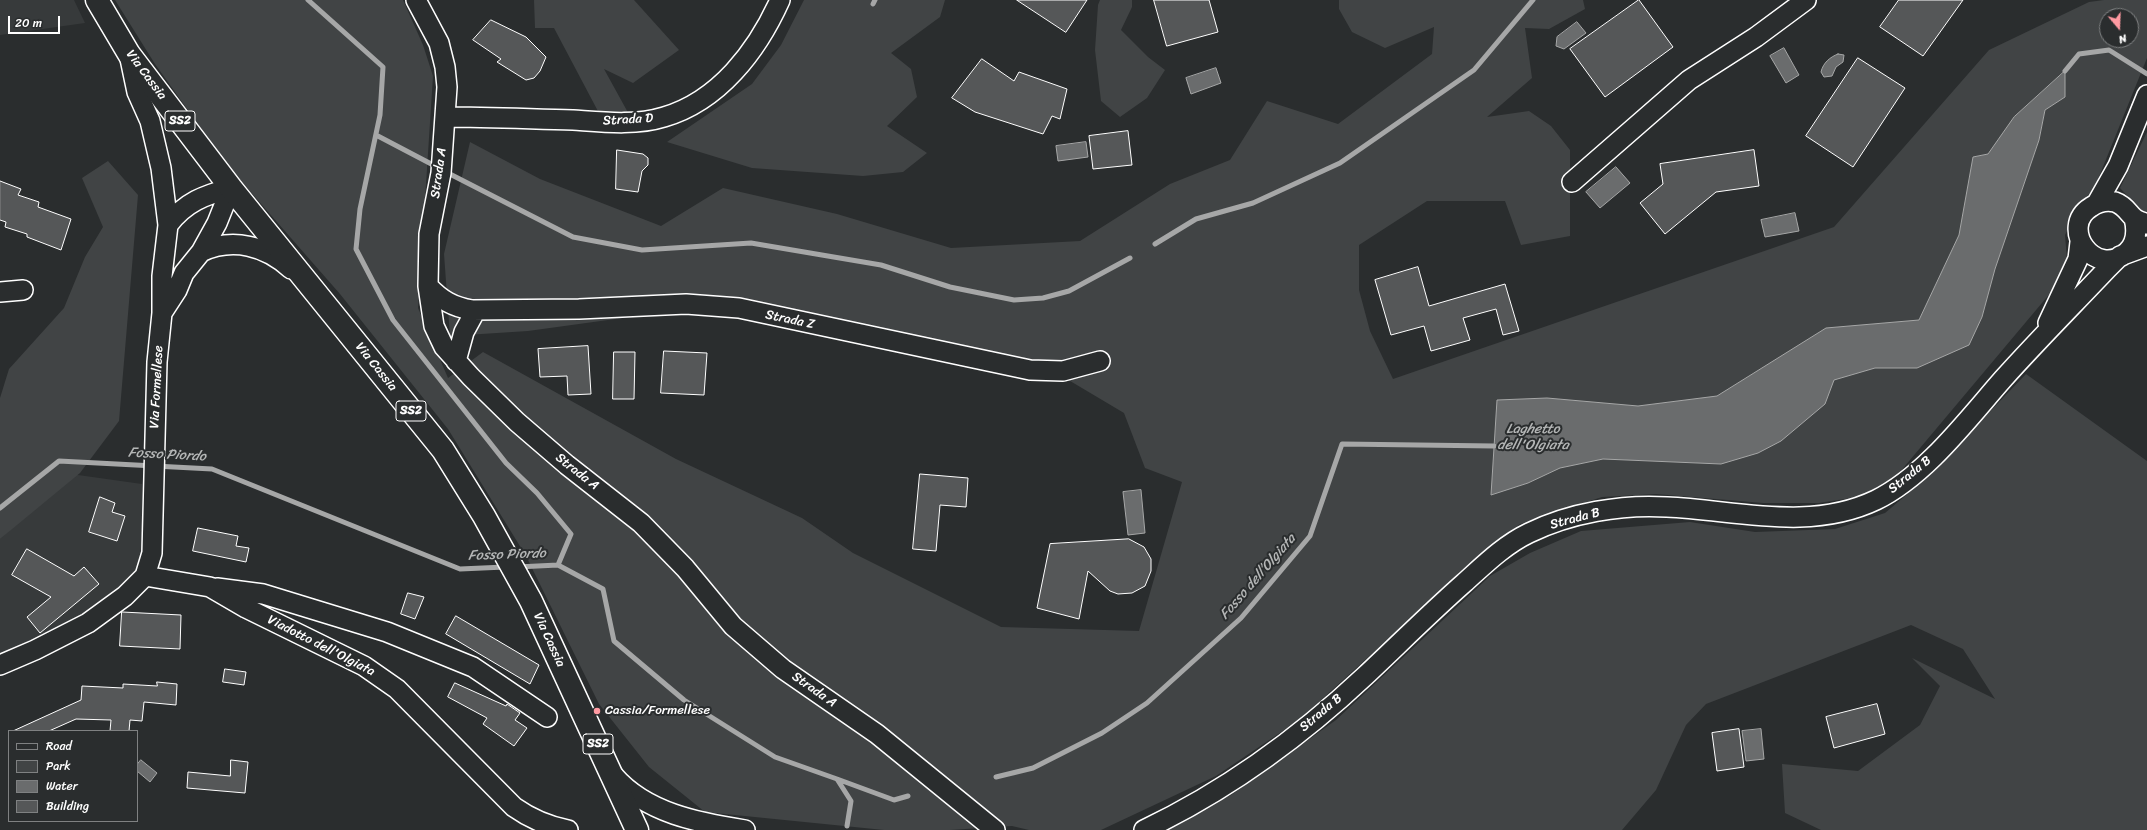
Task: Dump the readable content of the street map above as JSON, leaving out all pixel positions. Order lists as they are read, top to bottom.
{
  "streets": {
    "main road": ["Via Cassia", "SS2"],
    "street": [
      "Strada D",
      "Strada A",
      "Strada Z",
      "Via Formellese",
      "Strada B",
      "Viadotto dell'Olgiata"
    ]
  },
  "crossings": [
    ["Via Cassia", "Via Formellese"],
    ["Strada D", "Strada A"],
    ["Strada A", "Strada Z"],
    ["Via Formellese", "Viadotto dell'Olgiata"]
  ],
  "water": ["Laghetto dell'Olgiata", "Fosso Piordo", "Fosso dell’Olgiata"],
  "places": ["Cassia/Formellese"],
  "legend": [
    "Road",
    "Park",
    "Water",
    "Building"
  ],
  "scale_bar": "20 m",
  "north": "bottom"
}
